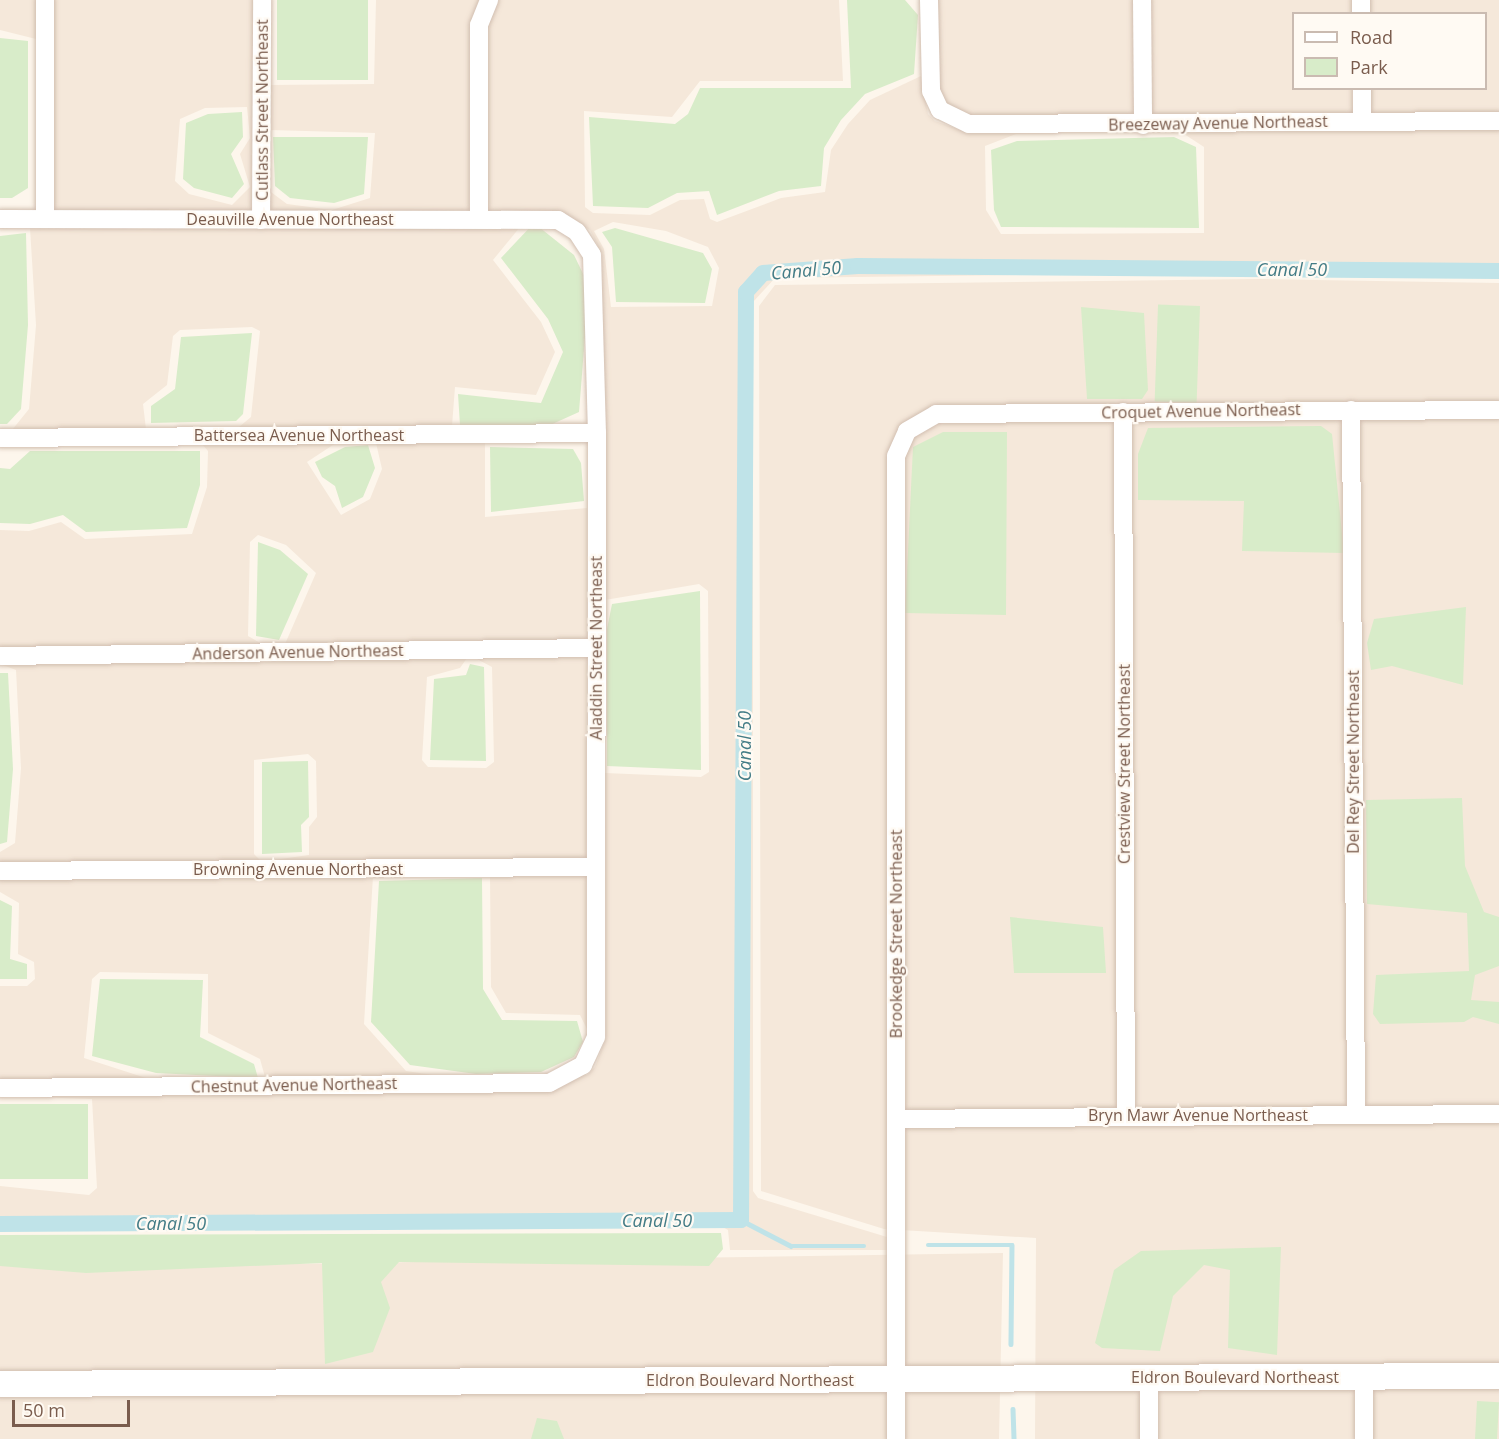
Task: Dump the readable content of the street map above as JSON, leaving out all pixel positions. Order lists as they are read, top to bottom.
{
  "streets": {
    "street": [
      "Cutlass Street Northeast",
      "Breezeway Avenue Northeast",
      "Deauville Avenue Northeast",
      "Croquet Avenue Northeast",
      "Battersea Avenue Northeast",
      "Aladdin Street Northeast",
      "Anderson Avenue Northeast",
      "Del Rey Street Northeast",
      "Crestview Street Northeast",
      "Browning Avenue Northeast",
      "Brookedge Street Northeast",
      "Chestnut Avenue Northeast",
      "Bryn Mawr Avenue Northeast",
      "Eldron Boulevard Northeast"
    ]
  },
  "crossings": [
    ["Cutlass Street Northeast", "Deauville Avenue Northeast"],
    ["Deauville Avenue Northeast", "Aladdin Street Northeast"],
    ["Croquet Avenue Northeast", "Del Rey Street Northeast"],
    ["Croquet Avenue Northeast", "Crestview Street Northeast"],
    ["Croquet Avenue Northeast", "Brookedge Street Northeast"],
    ["Battersea Avenue Northeast", "Aladdin Street Northeast"],
    ["Aladdin Street Northeast", "Anderson Avenue Northeast"],
    ["Aladdin Street Northeast", "Browning Avenue Northeast"],
    ["Aladdin Street Northeast", "Chestnut Avenue Northeast"],
    ["Del Rey Street Northeast", "Bryn Mawr Avenue Northeast"],
    ["Crestview Street Northeast", "Bryn Mawr Avenue Northeast"],
    ["Brookedge Street Northeast", "Bryn Mawr Avenue Northeast"],
    ["Brookedge Street Northeast", "Eldron Boulevard Northeast"]
  ],
  "water": ["Canal 50"],
  "legend": ["Road", "Park"],
  "scale_bar": "50 m"
}
